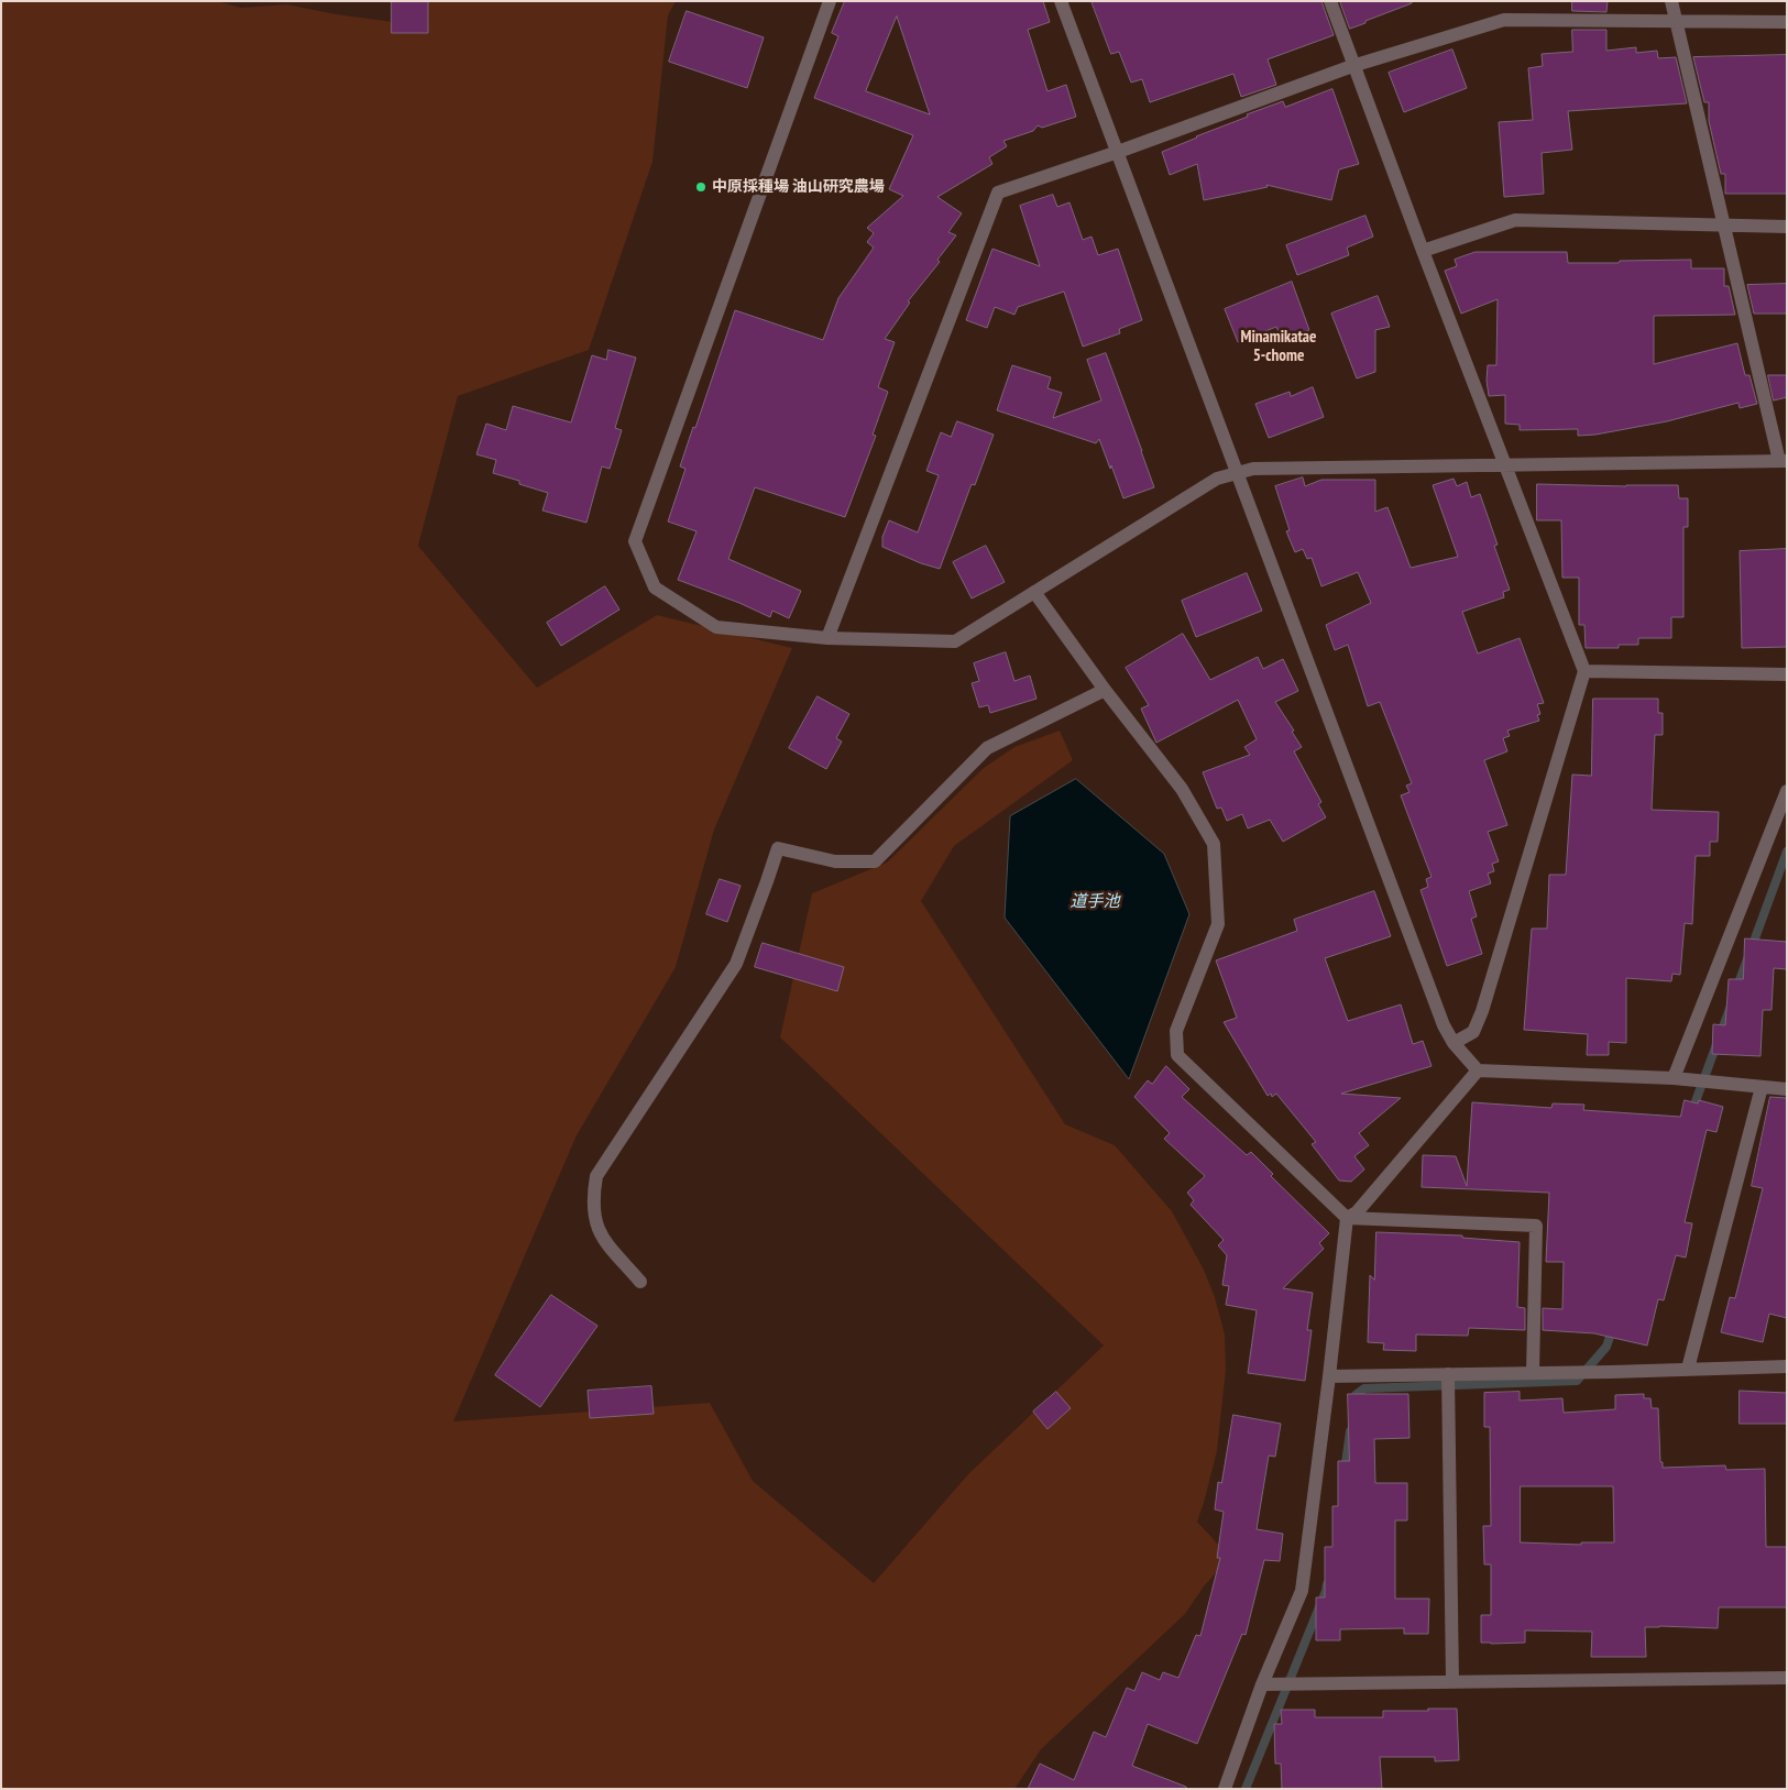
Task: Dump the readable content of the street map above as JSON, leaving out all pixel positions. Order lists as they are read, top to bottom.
{
  "districts": ["Minamikatae 5-chome"],
  "water": ["道手池"],
  "places": ["中原採種場 油山研究農場"]
}
